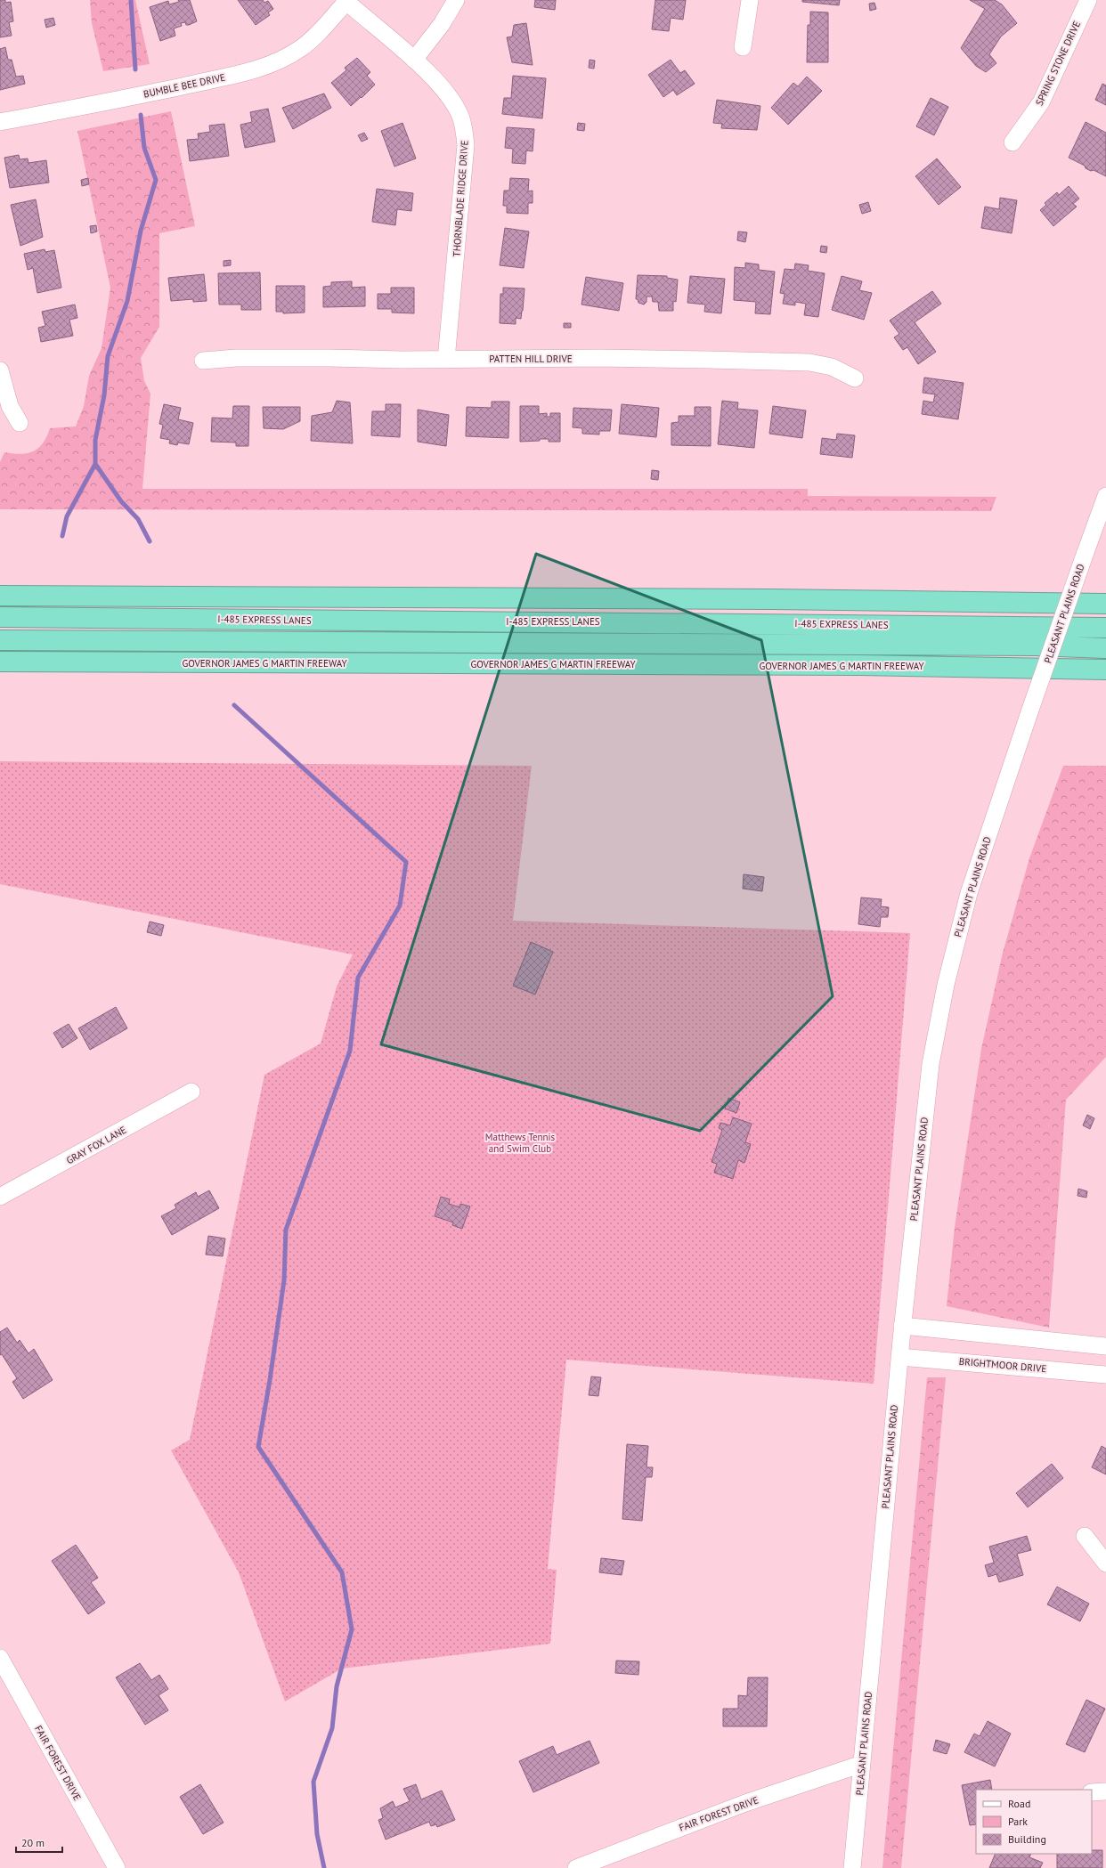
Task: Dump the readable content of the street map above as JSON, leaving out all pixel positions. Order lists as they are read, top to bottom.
{
  "streets": {
    "highway": ["I-485 EXPRESS LANES", "GOVERNOR JAMES G MARTIN FREEWAY"],
    "street": [
      "SPRING STONE DRIVE",
      "BUMBLE BEE DRIVE",
      "THORNBLADE RIDGE DRIVE",
      "PATTEN HILL DRIVE",
      "PLEASANT PLAINS ROAD",
      "GRAY FOX LANE",
      "BRIGHTMOOR DRIVE",
      "FAIR FOREST DRIVE"
    ]
  },
  "crossings": [
    ["BUMBLE BEE DRIVE", "THORNBLADE RIDGE DRIVE"],
    ["THORNBLADE RIDGE DRIVE", "PATTEN HILL DRIVE"],
    ["PLEASANT PLAINS ROAD", "BRIGHTMOOR DRIVE"],
    ["PLEASANT PLAINS ROAD", "FAIR FOREST DRIVE"]
  ],
  "parks": ["Matthews Tennis and Swim Club"],
  "legend": ["Road", "Park", "Building"],
  "scale_bar": "20 m"
}
